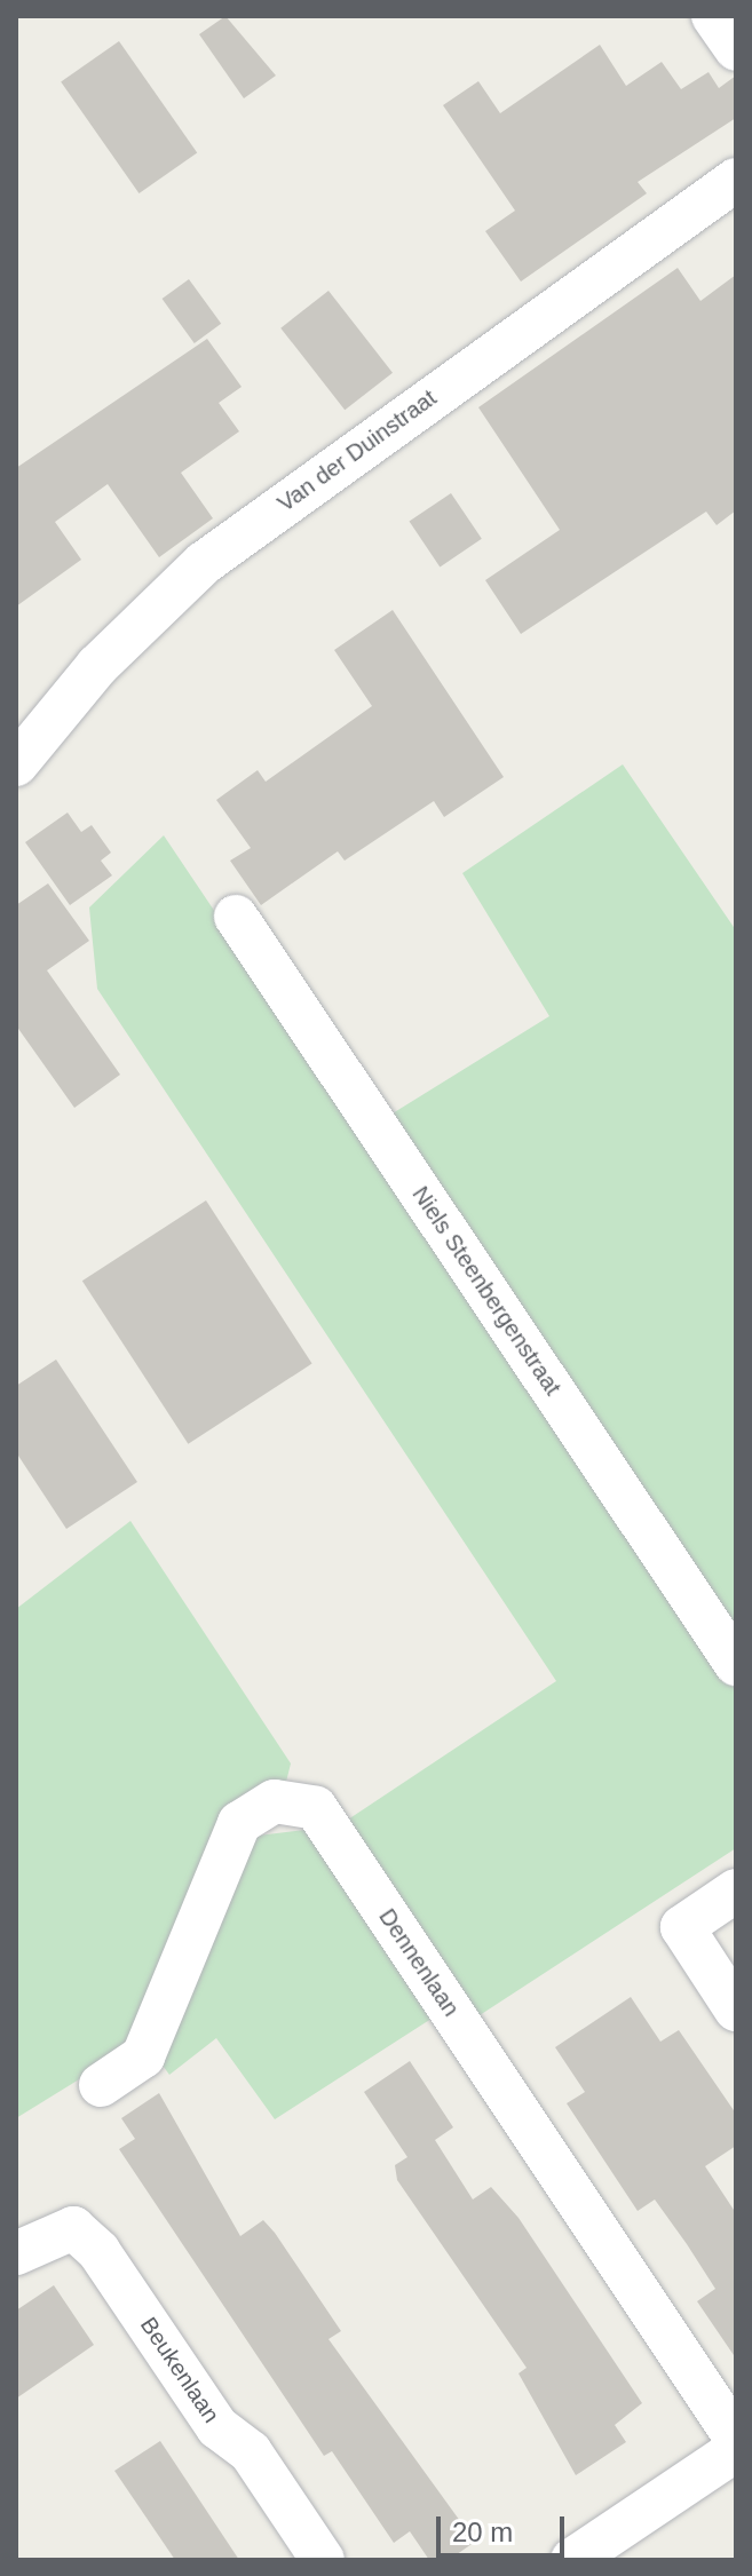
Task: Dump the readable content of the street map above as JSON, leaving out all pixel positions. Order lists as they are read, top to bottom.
{
  "streets": {
    "street": [
      "Van der Duinstraat",
      "Niels Steenbergenstraat",
      "Dennenlaan",
      "Beukenlaan"
    ]
  },
  "scale_bar": "20 m"
}
